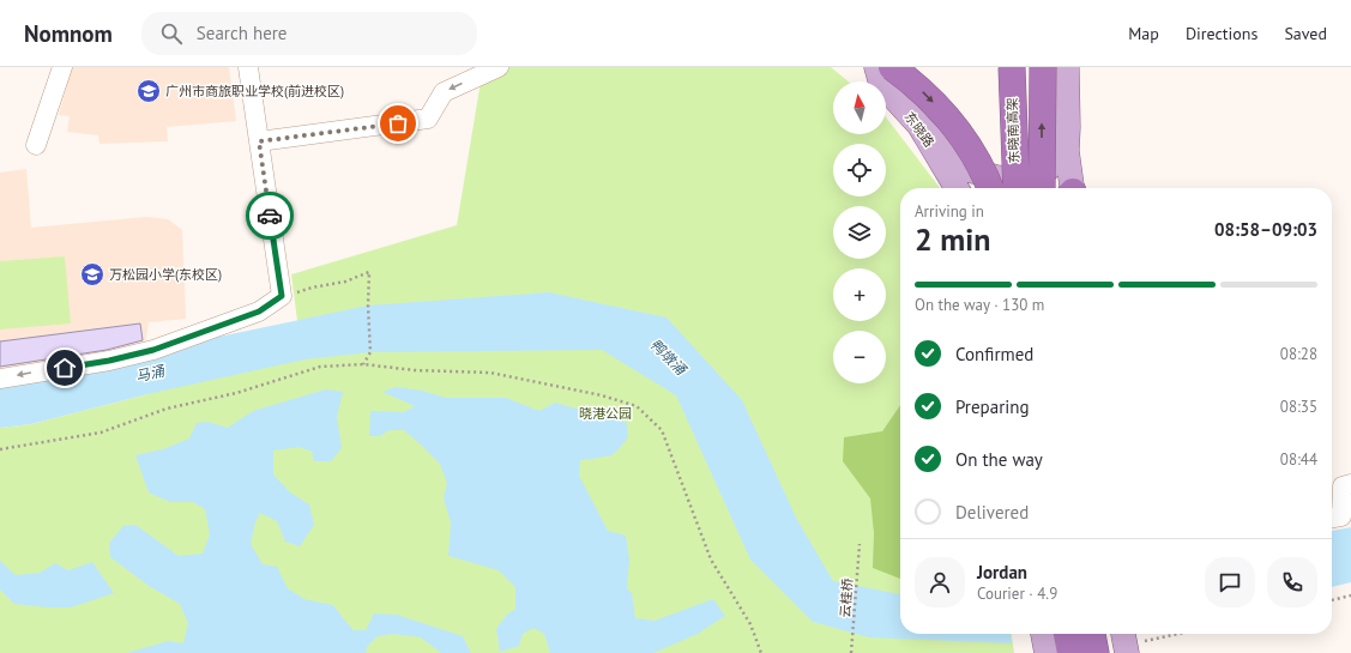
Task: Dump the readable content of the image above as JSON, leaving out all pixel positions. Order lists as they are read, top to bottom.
{
  "streets": {
    "highway": ["东晓南高架"],
    "main road": ["东晓路"],
    "path": ["云桂桥"]
  },
  "water": ["鸭墩涌", "马涌"],
  "parks": ["晓港公园"],
  "places": {
    "school or university": ["广州市商旅职业学校(前进校区)", "万松园小学(东校区)"]
  },
  "north": "top",
  "page": {
    "header": "Nomnom",
    "search": "Search here",
    "nav": ["Map", "Directions", "Saved"],
    "map_buttons": ["+", "−"],
    "heading": ["2 min", "Arriving in", "08:58–09:03"],
    "panel": ["Jordan", "Courier · 4.9"],
    "bar": "On the way · 130 m",
    "list": [
      ["Confirmed", "08:28"],
      ["Preparing", "08:35"],
      ["On the way", "08:44"],
      "Delivered"
    ]
  }
}
